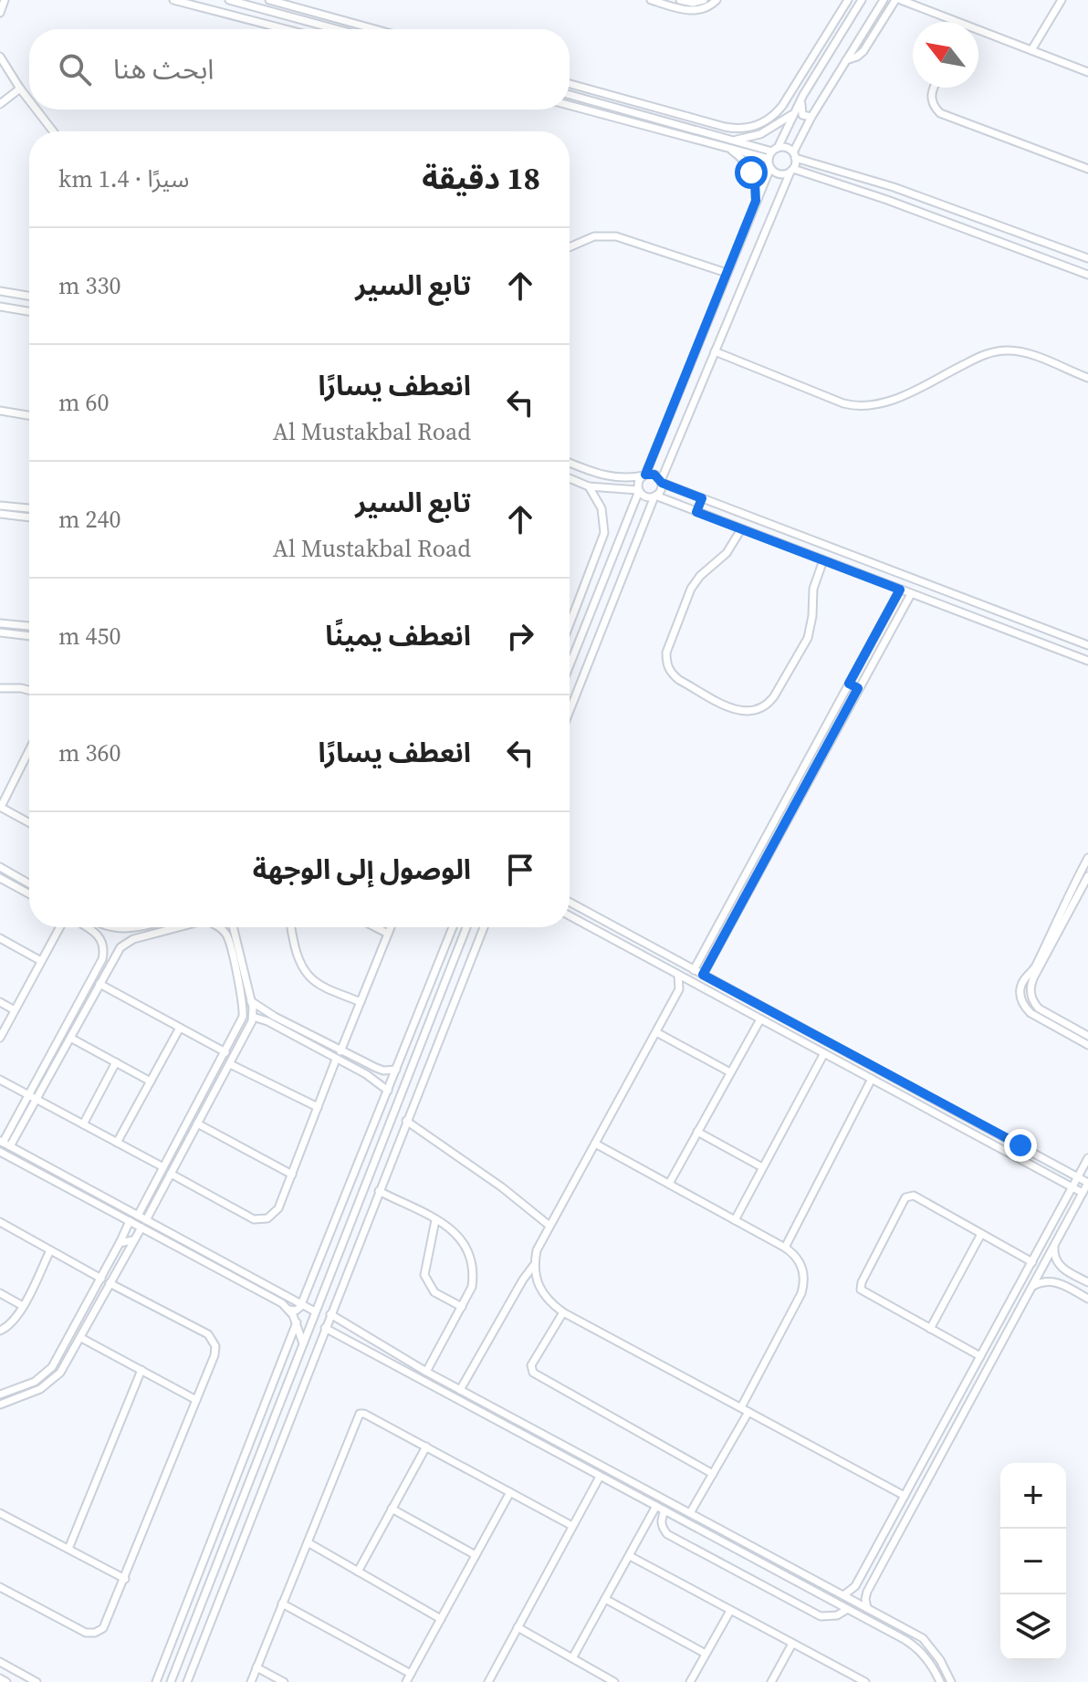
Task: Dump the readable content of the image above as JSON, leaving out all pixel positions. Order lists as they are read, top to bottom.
{
  "north": "top left",
  "page": {
    "search": "ابحث هنا",
    "heading": ["18 دقيقة", "سيرًا · 1.4 km"],
    "list": [
      ["تابع السير", "330 m"],
      ["انعطف يسارًا", "Al Mustakbal Road", "60 m"],
      ["تابع السير", "Al Mustakbal Road", "240 m"],
      ["انعطف يمينًا", "450 m"],
      ["انعطف يسارًا", "360 m"],
      "الوصول إلى الوجهة"
    ],
    "map_buttons": ["+", "−"]
  }
}
